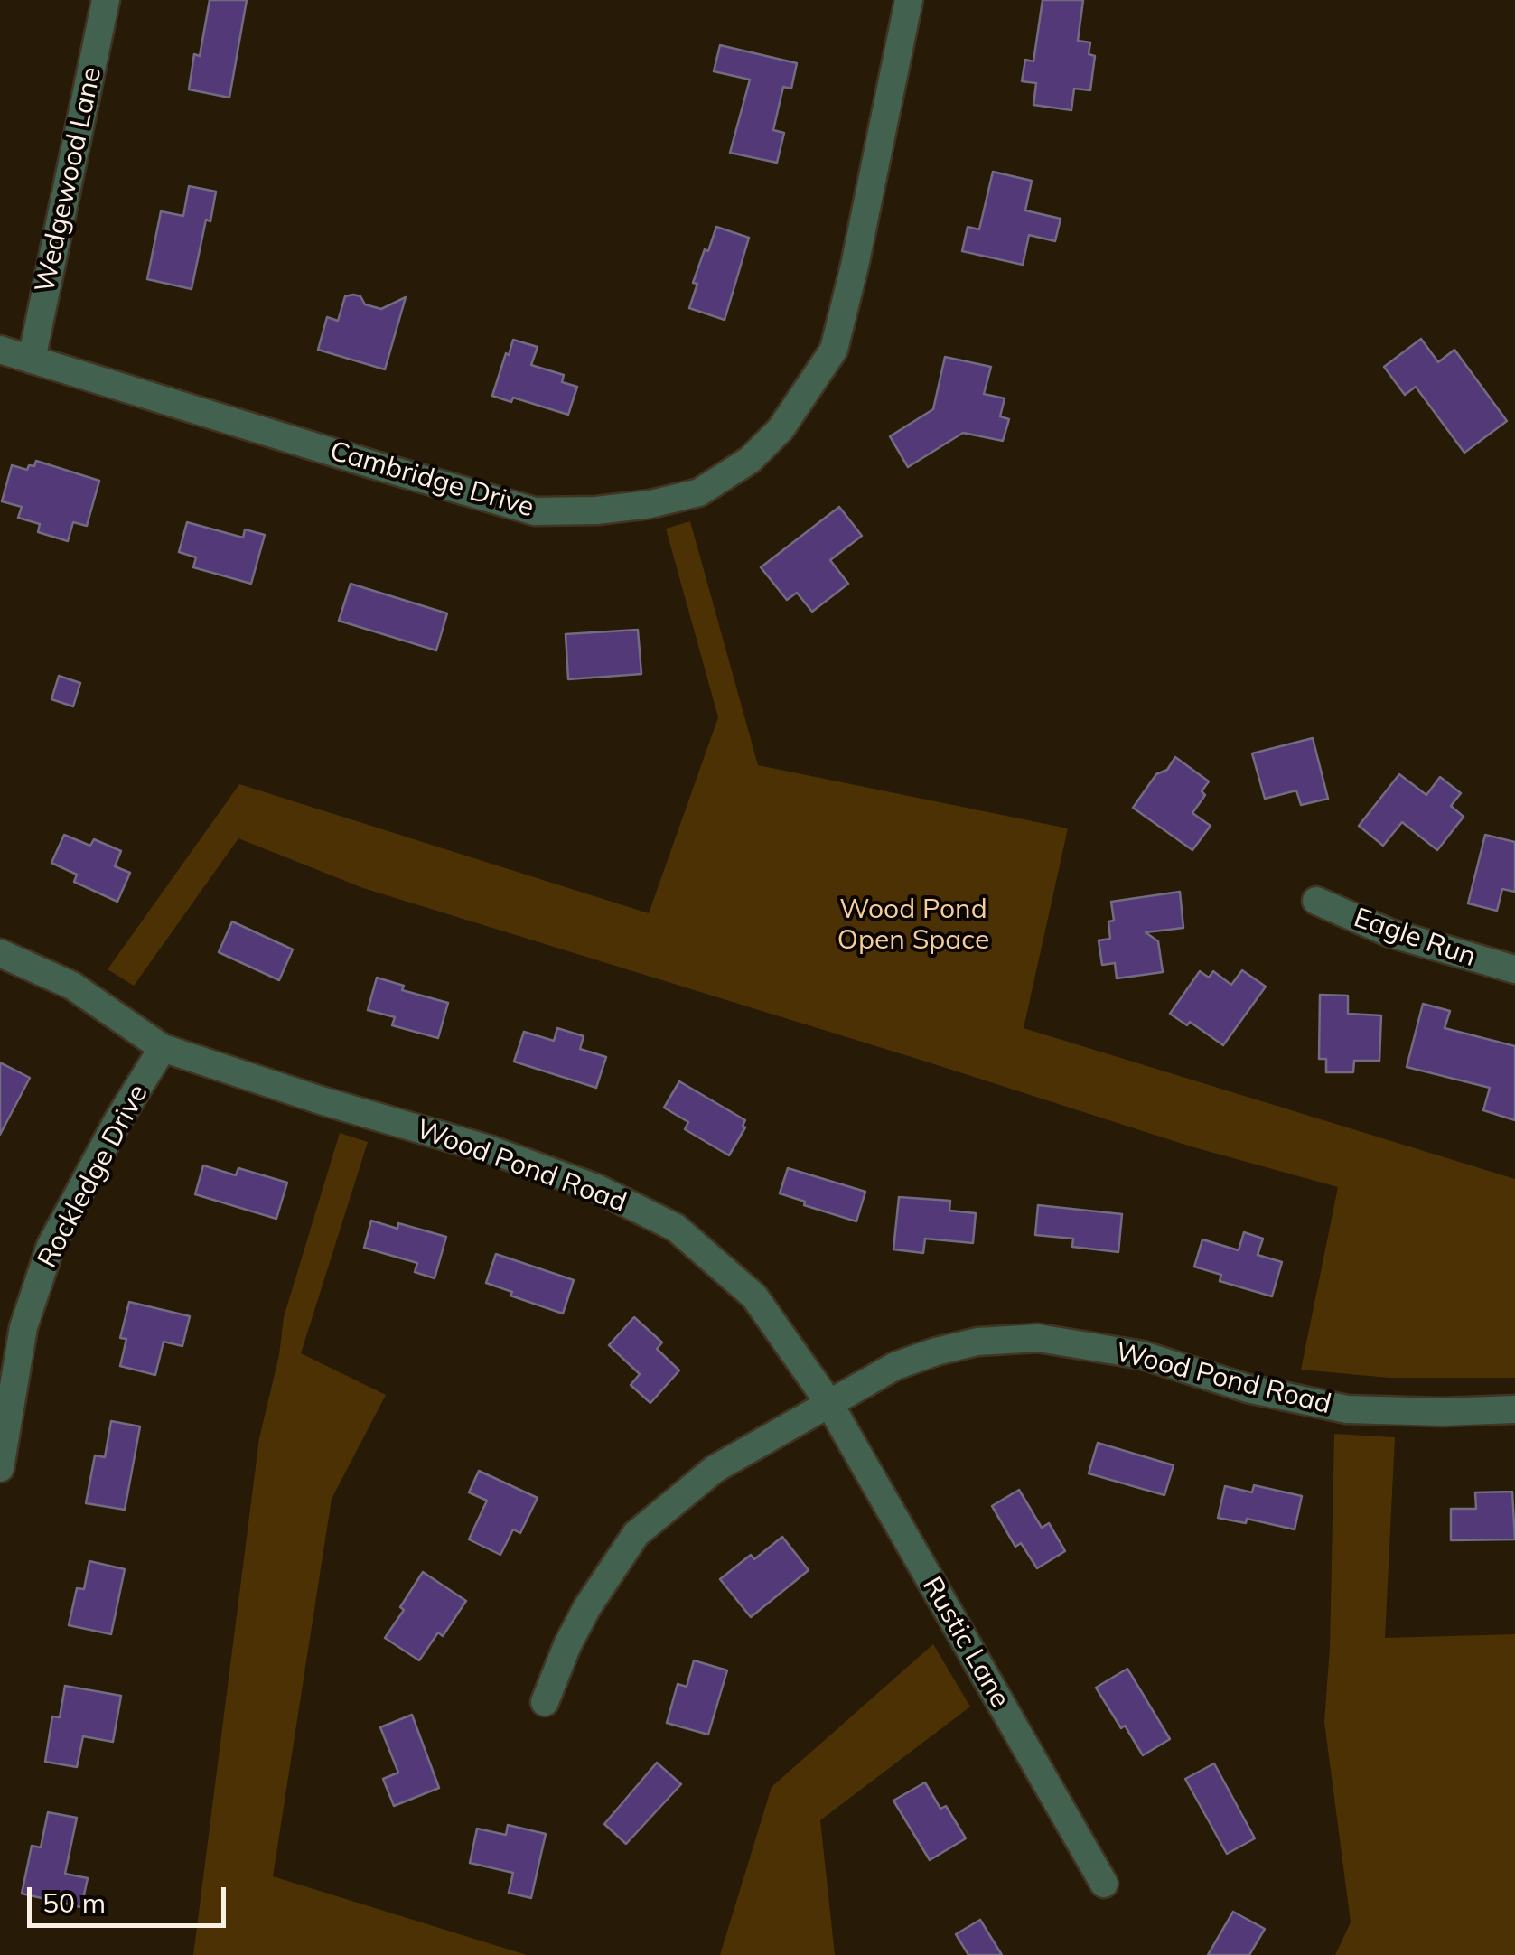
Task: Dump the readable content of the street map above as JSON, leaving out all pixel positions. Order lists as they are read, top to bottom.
{
  "streets": {
    "street": [
      "Wedgewood Lane",
      "Cambridge Drive",
      "Eagle Run",
      "Wood Pond Road",
      "Rockledge Drive",
      "Rustic Lane"
    ]
  },
  "crossings": [
    ["Wedgewood Lane", "Cambridge Drive"],
    ["Wood Pond Road", "Rockledge Drive"],
    ["Wood Pond Road", "Rustic Lane"]
  ],
  "parks": ["Wood Pond Open Space"],
  "scale_bar": "50 m"
}
